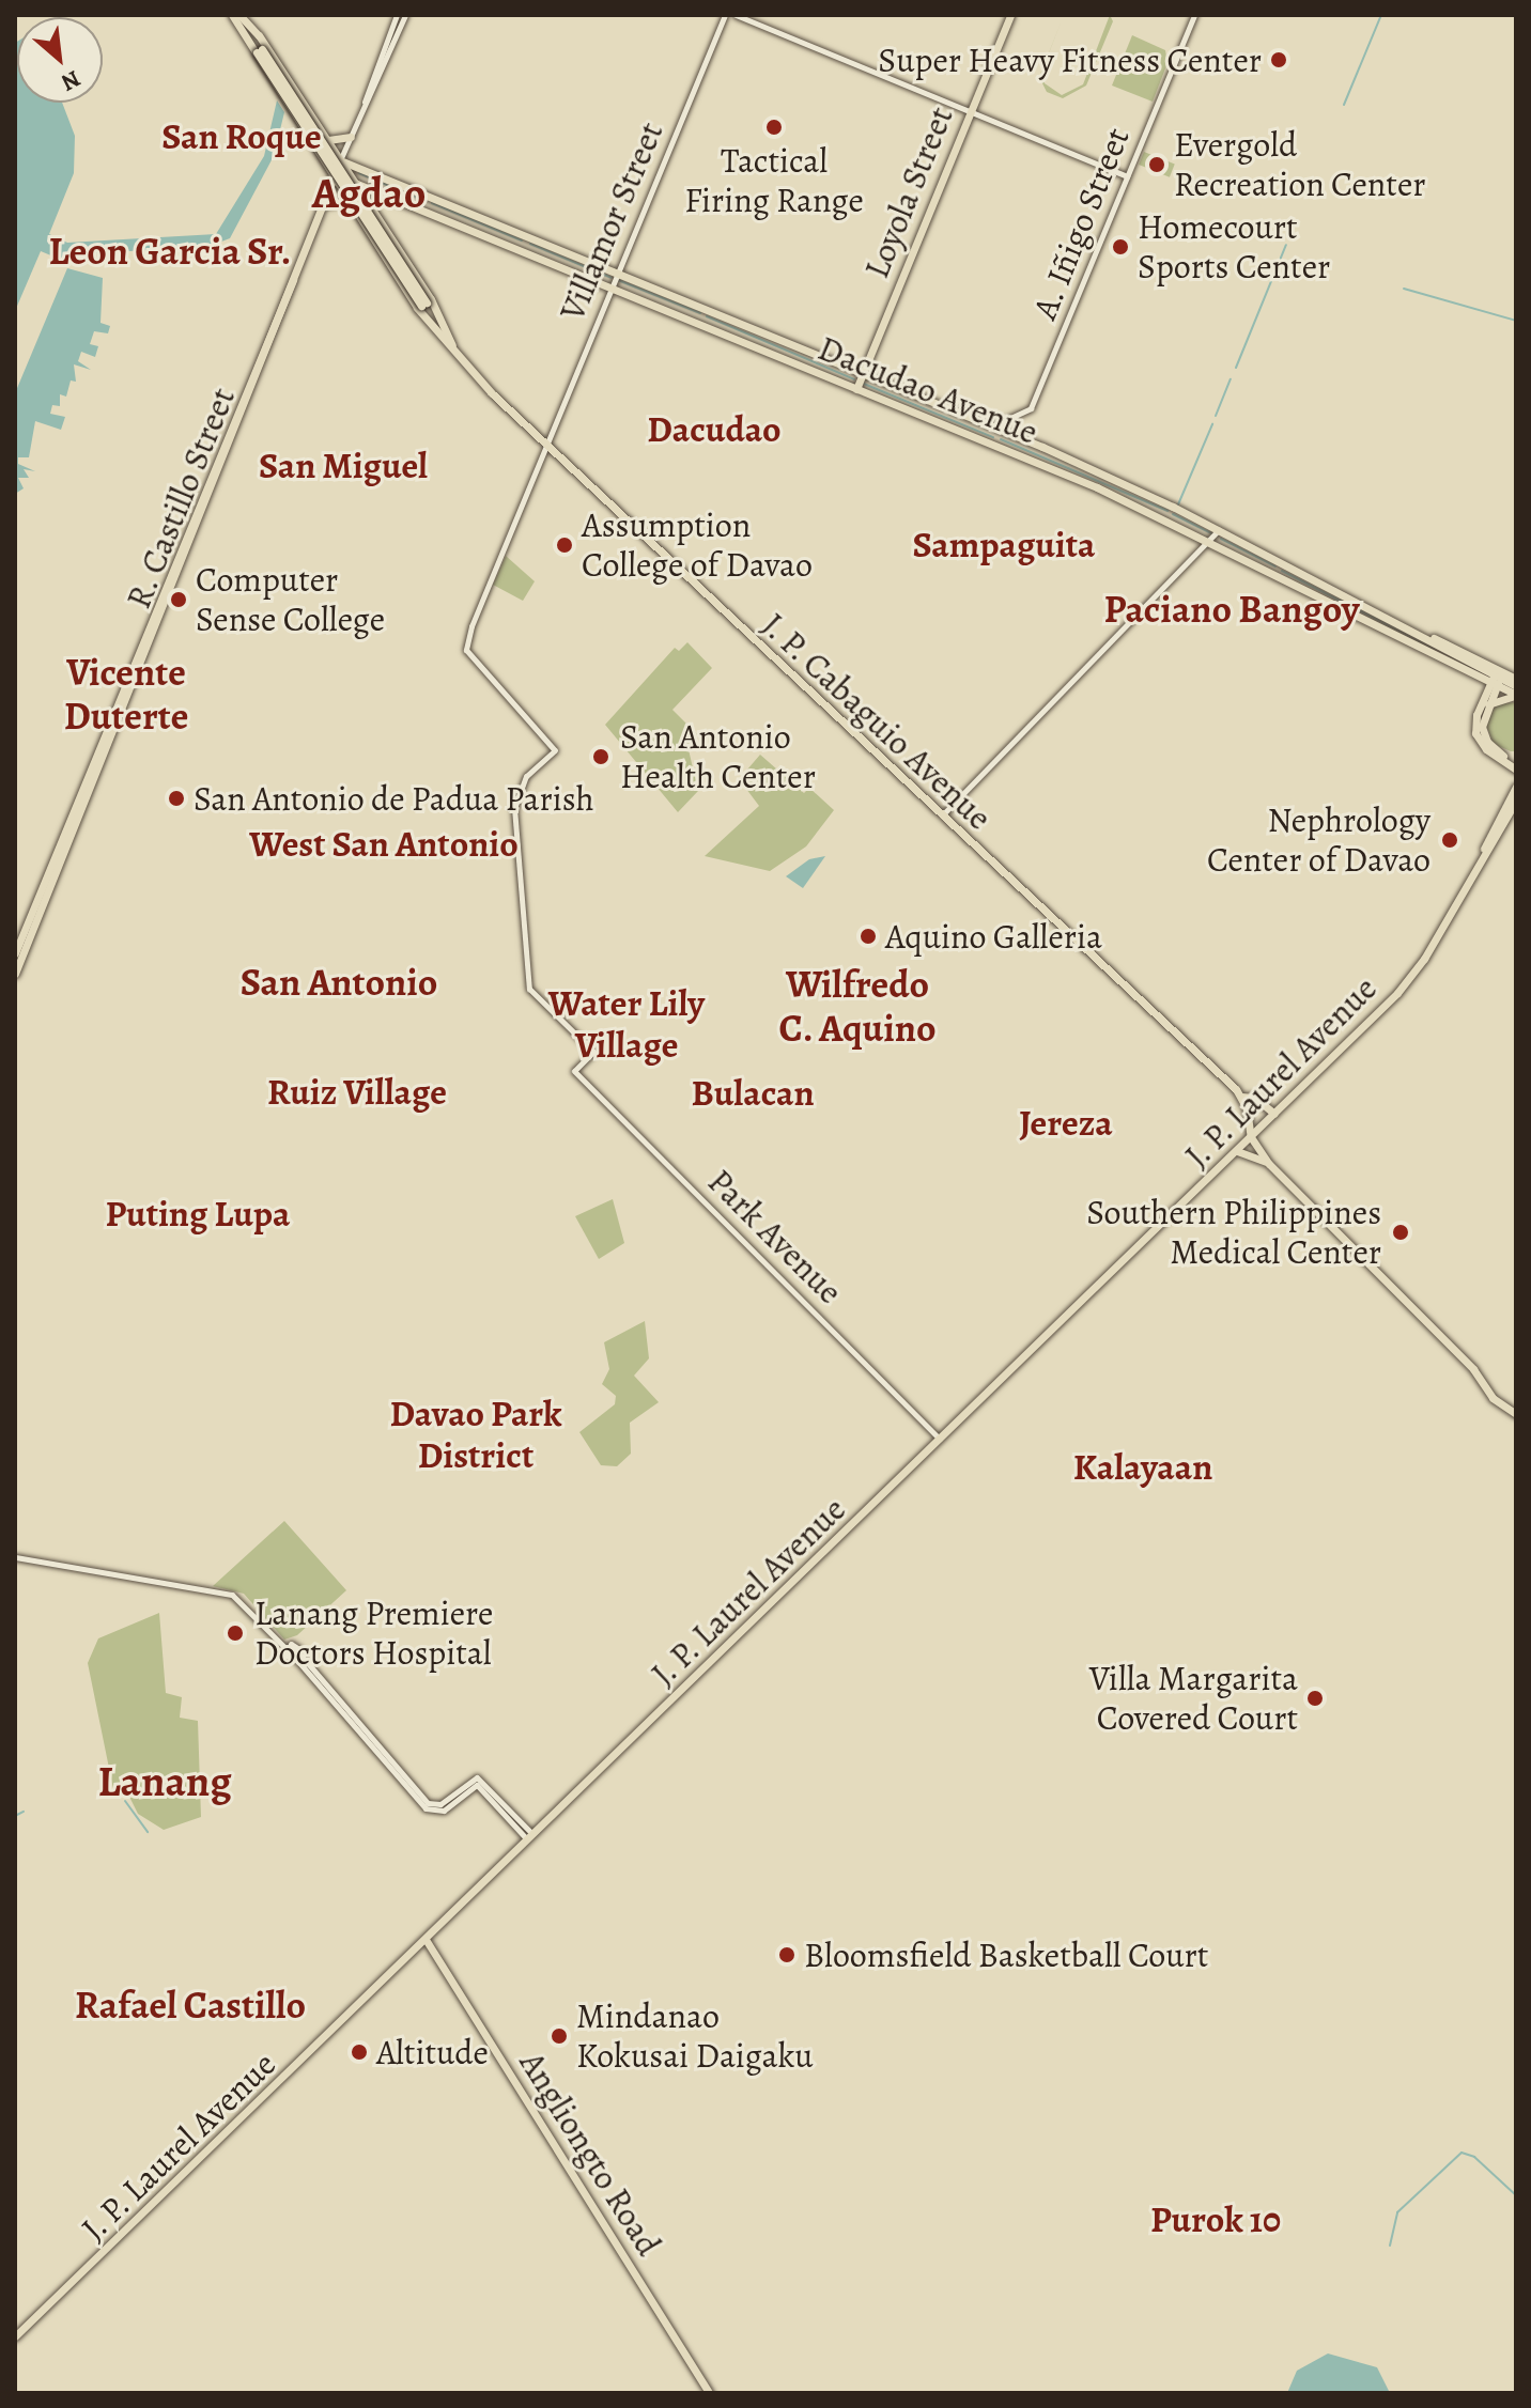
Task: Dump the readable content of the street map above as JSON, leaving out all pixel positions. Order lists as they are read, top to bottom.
{
  "streets": {
    "main road": [
      "Loyola Street",
      "Dacudao Avenue",
      "R. Castillo Street",
      "J. P. Cabaguio Avenue",
      "J. P. Laurel Avenue",
      "Angliongto Road"
    ],
    "street": ["Villamor Street", "A. Iñigo Street", "Park Avenue"]
  },
  "crossings": [
    ["Loyola Street", "Dacudao Avenue"],
    ["Villamor Street", "Dacudao Avenue"],
    ["Villamor Street", "J. P. Cabaguio Avenue"],
    ["Villamor Street", "Park Avenue"],
    ["A. Iñigo Street", "Dacudao Avenue"],
    ["Dacudao Avenue", "R. Castillo Street"],
    ["Dacudao Avenue", "J. P. Cabaguio Avenue"],
    ["R. Castillo Street", "J. P. Cabaguio Avenue"],
    ["J. P. Cabaguio Avenue", "J. P. Laurel Avenue"],
    ["J. P. Laurel Avenue", "Park Avenue"],
    ["J. P. Laurel Avenue", "Angliongto Road"]
  ],
  "districts": [
    "San Roque",
    "Agdao",
    "Leon Garcia Sr.",
    "Dacudao",
    "San Miguel",
    "Sampaguita",
    "Paciano Bangoy",
    "Vicente Duterte",
    "West San Antonio",
    "San Antonio",
    "Wilfredo C. Aquino",
    "Water Lily Village",
    "Ruiz Village",
    "Bulacan",
    "Jereza",
    "Puting Lupa",
    "Davao Park District",
    "Kalayaan",
    "Lanang",
    "Rafael Castillo",
    "Purok 10"
  ],
  "places": [
    "Super Heavy Fitness Center",
    "Tactical Firing Range",
    "Evergold Recreation Center",
    "Homecourt Sports Center",
    "Assumption College of Davao",
    "Computer Sense College",
    "San Antonio Health Center",
    "San Antonio de Padua Parish",
    "Nephrology Center of Davao",
    "Aquino Galleria",
    "Southern Philippines Medical Center",
    "Lanang Premiere Doctors Hospital",
    "Villa Margarita Covered Court",
    "Bloomsfield Basketball Court",
    "Mindanao Kokusai Daigaku",
    "Altitude"
  ],
  "north": "bottom right"
}
